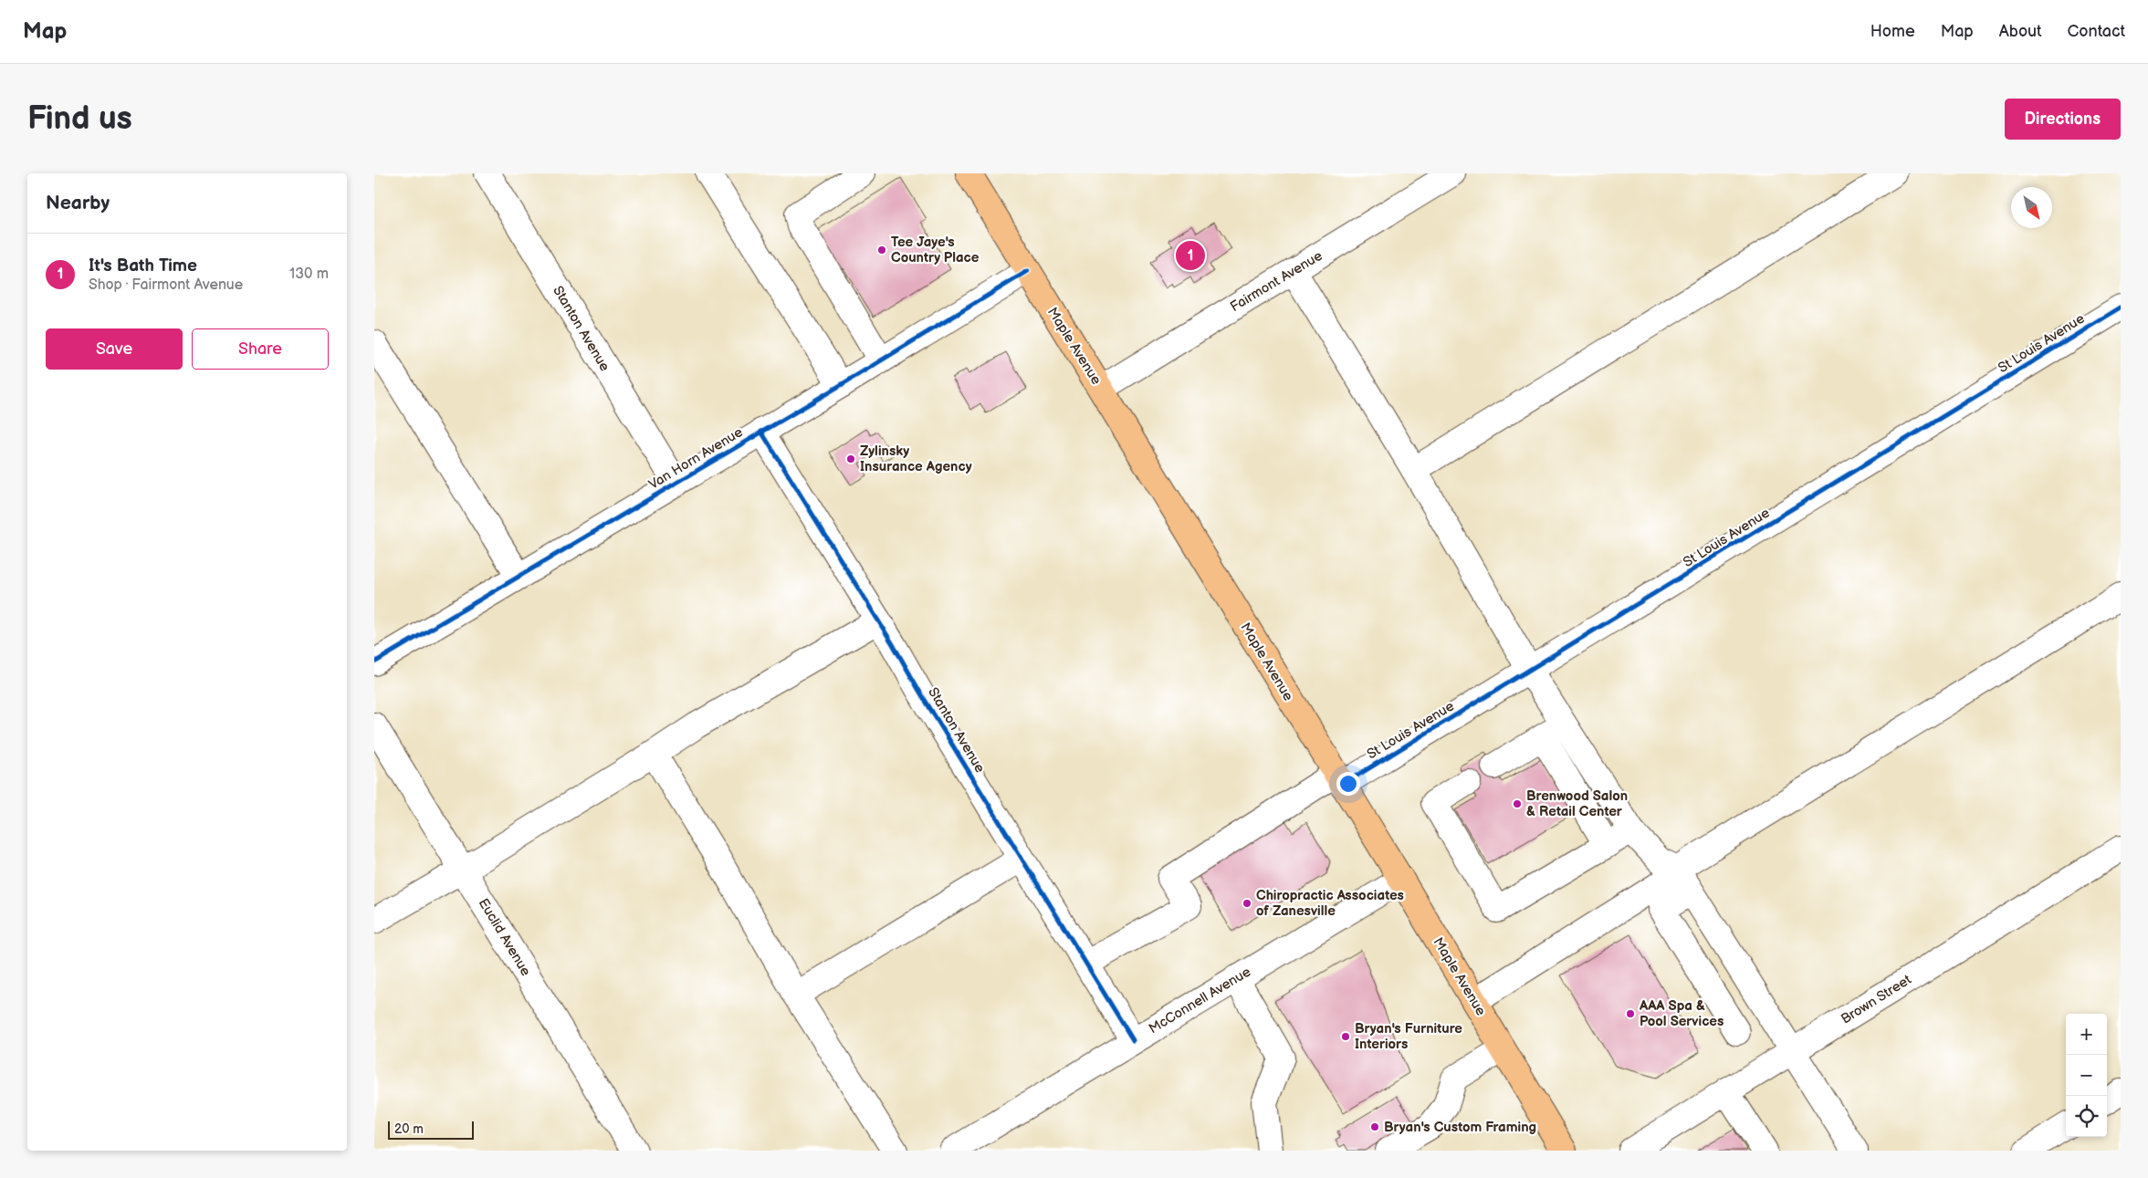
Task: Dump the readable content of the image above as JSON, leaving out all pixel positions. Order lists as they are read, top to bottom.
{
  "streets": {
    "main road": ["Maple Avenue"],
    "street": [
      "Fairmont Avenue",
      "Stanton Avenue",
      "St Louis Avenue",
      "Van Horn Avenue",
      "Euclid Avenue",
      "Brown Street",
      "McConnell Avenue"
    ]
  },
  "crossings": [
    ["Fairmont Avenue", "Maple Avenue"],
    ["Stanton Avenue", "St Louis Avenue"],
    ["Stanton Avenue", "Van Horn Avenue"],
    ["Stanton Avenue", "McConnell Avenue"],
    ["St Louis Avenue", "Maple Avenue"],
    ["Maple Avenue", "Van Horn Avenue"],
    ["Maple Avenue", "McConnell Avenue"]
  ],
  "places": [
    "Tee Jaye's Country Place",
    "Zylinsky Insurance Agency",
    "Brenwood Salon & Retail Center",
    "Chiropractic Associates of Zanesville",
    "AAA Spa & Pool Services",
    "Bryan's Furniture Interiors",
    "Bryan's Custom Framing"
  ],
  "scale_bar": "20 m",
  "north": "bottom right",
  "page": {
    "header": "Map",
    "nav": [
      "Home",
      "Map",
      "About",
      "Contact"
    ],
    "buttons": [
      "Directions",
      ["Save", "Share"]
    ],
    "title": "Find us",
    "heading": "Nearby",
    "list": [
      {
        "mark": "1",
        "name": "It's Bath Time",
        "note": "Shop · Fairmont Avenue",
        "value": "130 m"
      }
    ],
    "pins": "1",
    "map_buttons": ["+", "−"],
    "scale": "20 m"
  }
}
